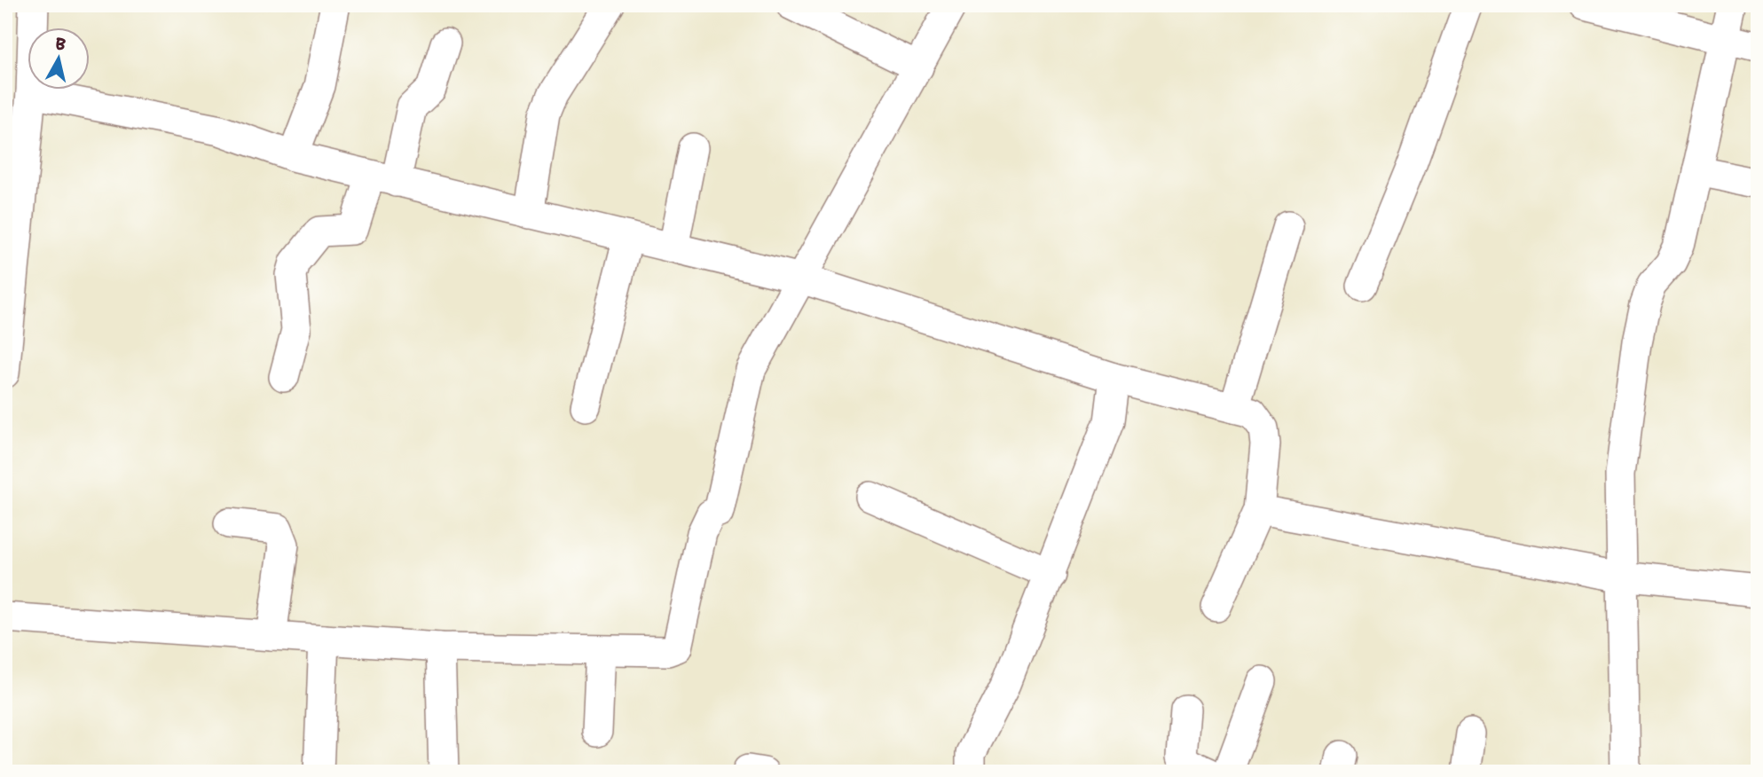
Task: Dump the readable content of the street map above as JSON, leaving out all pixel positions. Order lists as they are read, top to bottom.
{
  "north": "top"
}
